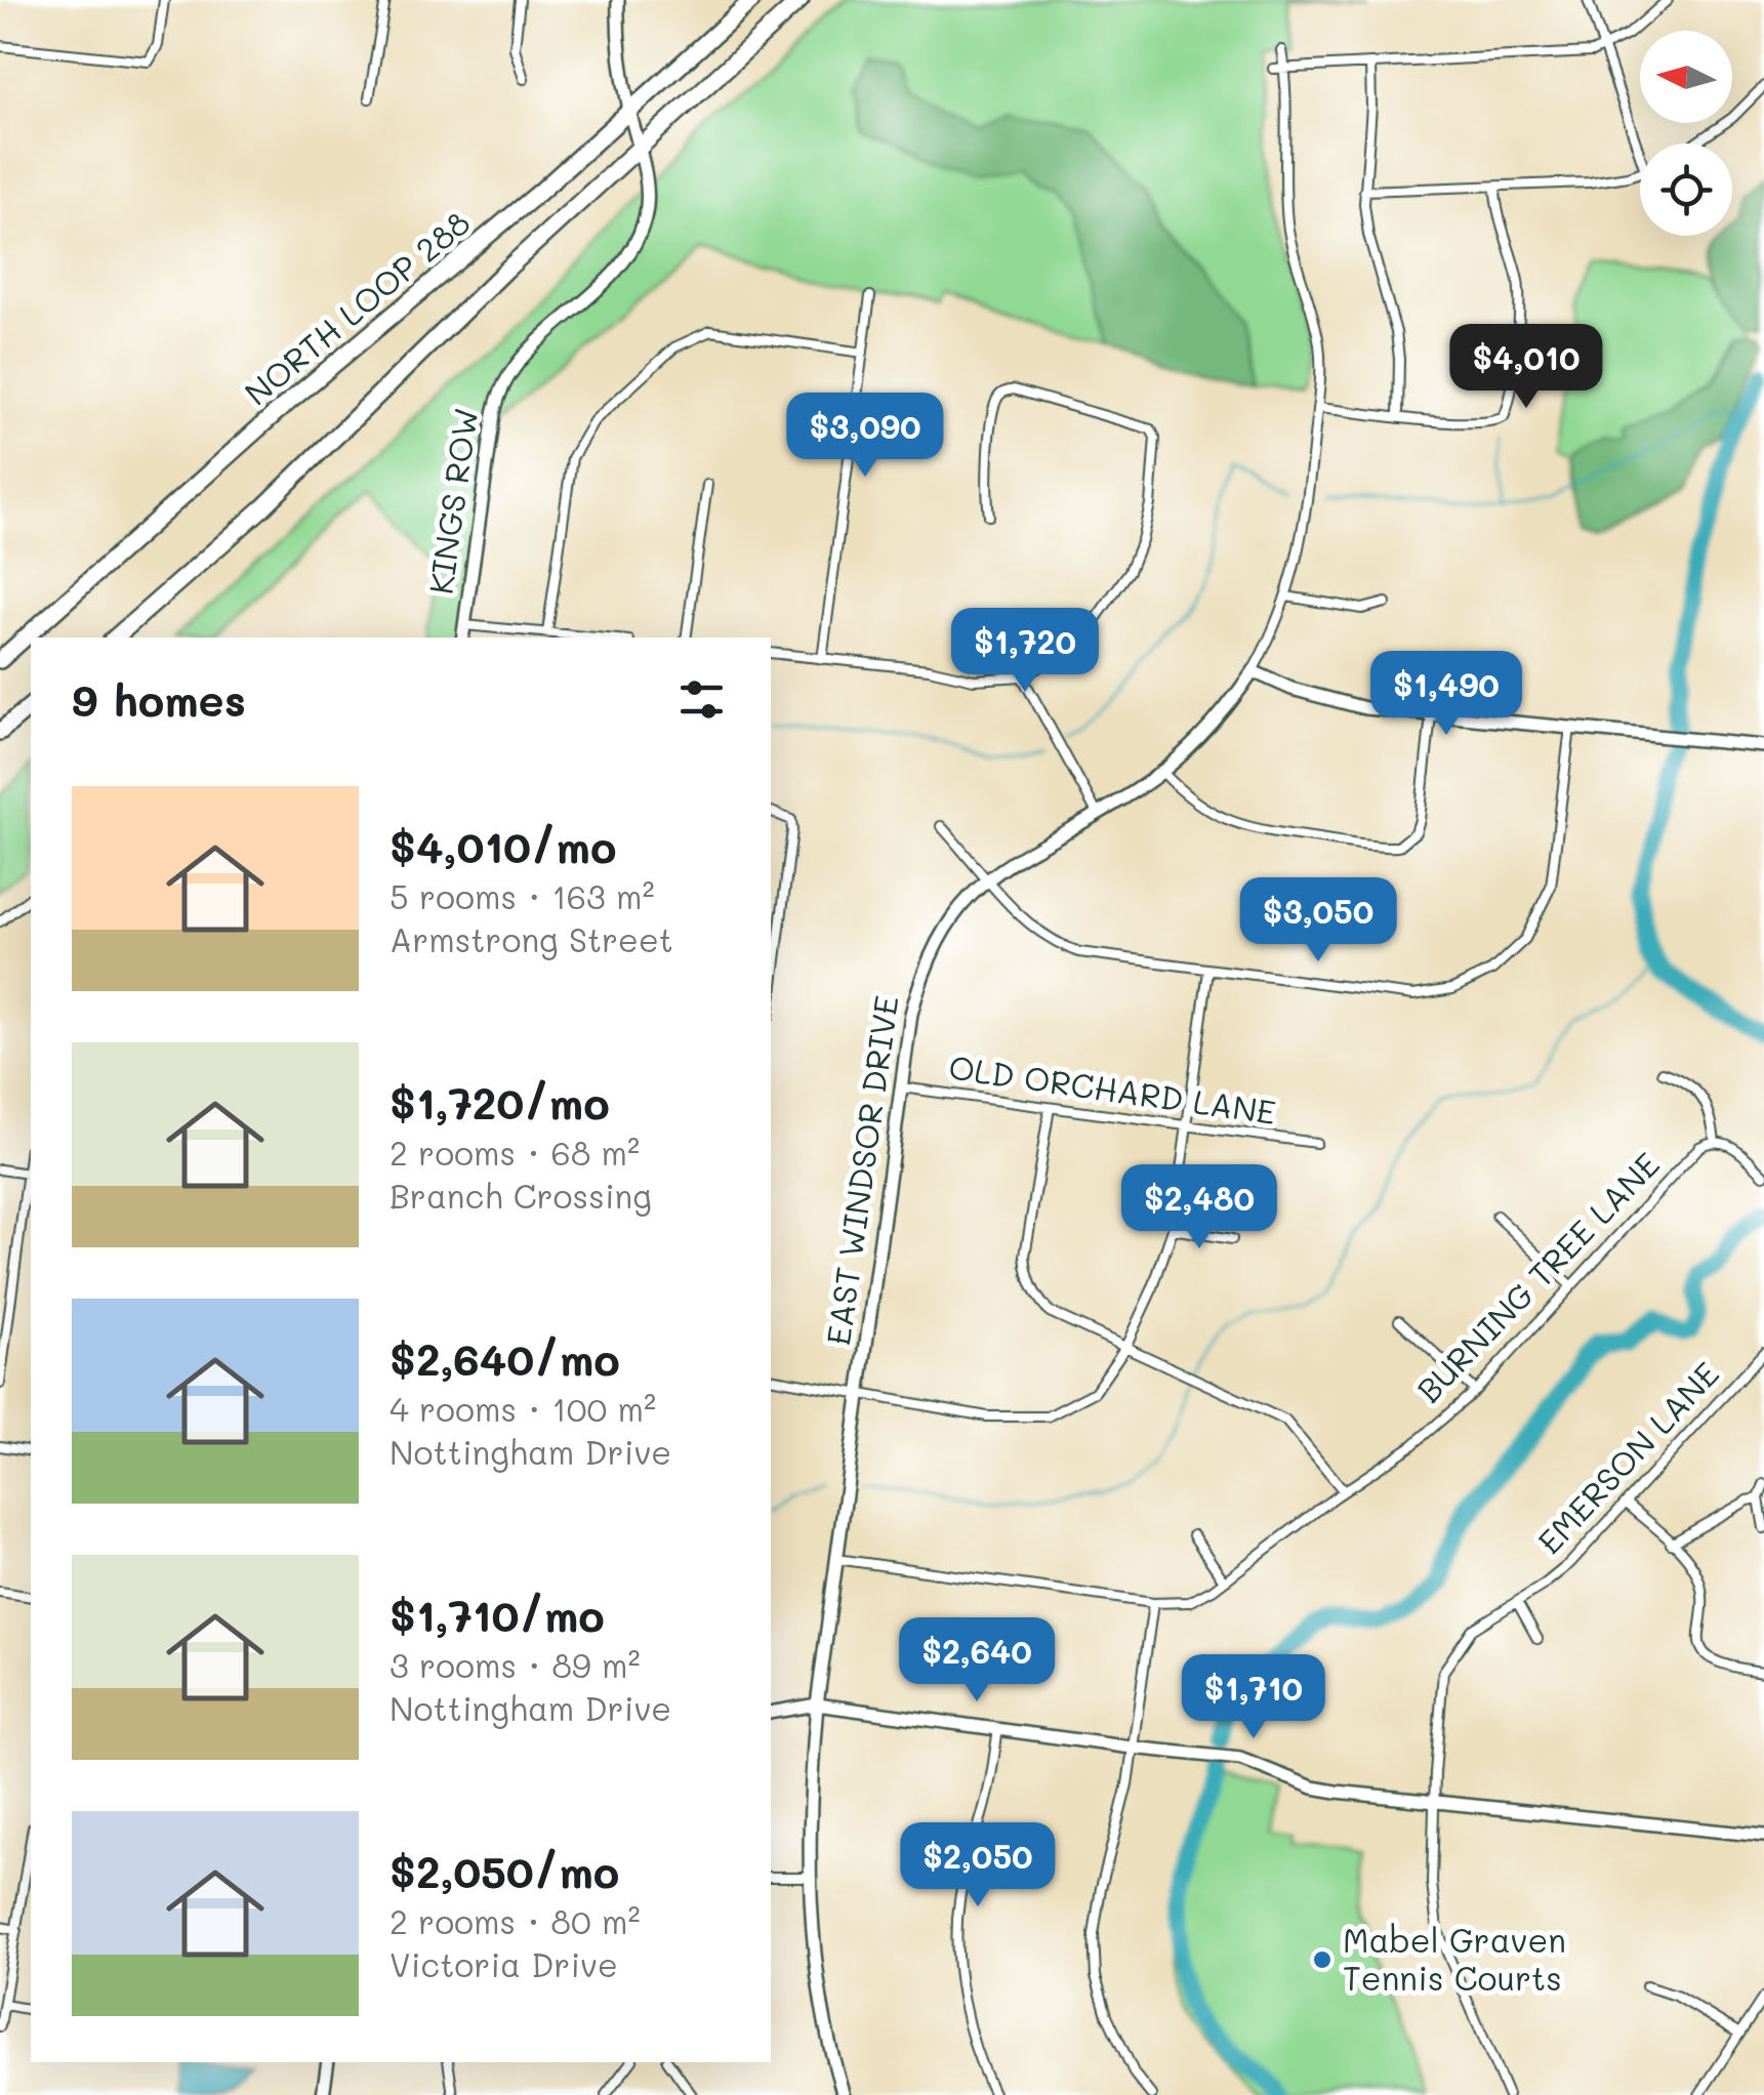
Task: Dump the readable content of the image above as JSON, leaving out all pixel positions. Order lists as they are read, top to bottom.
{
  "streets": {
    "highway": ["NORTH LOOP 288"],
    "street": [
      "KINGS ROW",
      "OLD ORCHARD LANE",
      "EAST WINDSOR DRIVE",
      "BURNING TREE LANE",
      "EMERSON LANE"
    ]
  },
  "crossings": [
    ["NORTH LOOP 288", "KINGS ROW"],
    ["OLD ORCHARD LANE", "EAST WINDSOR DRIVE"],
    ["EAST WINDSOR DRIVE", "BURNING TREE LANE"]
  ],
  "places": ["Mabel Graven Tennis Courts"],
  "north": "left",
  "page": {
    "price": [
      "$4,010",
      "$3,090",
      "$1,720",
      "$1,490",
      "$3,050",
      "$2,480",
      "$2,640",
      "$1,710",
      "$2,050"
    ],
    "heading": "9 homes",
    "list": [
      {
        "name": "$4,010/mo",
        "note": "5 rooms · 163 m² · Armstrong Street"
      },
      {
        "name": "$1,720/mo",
        "note": "2 rooms · 68 m² · Branch Crossing"
      },
      {
        "name": "$2,640/mo",
        "note": "4 rooms · 100 m² · Nottingham Drive"
      },
      {
        "name": "$1,710/mo",
        "note": "3 rooms · 89 m² · Nottingham Drive"
      },
      {
        "name": "$2,050/mo",
        "note": "2 rooms · 80 m² · Victoria Drive"
      }
    ]
  }
}
